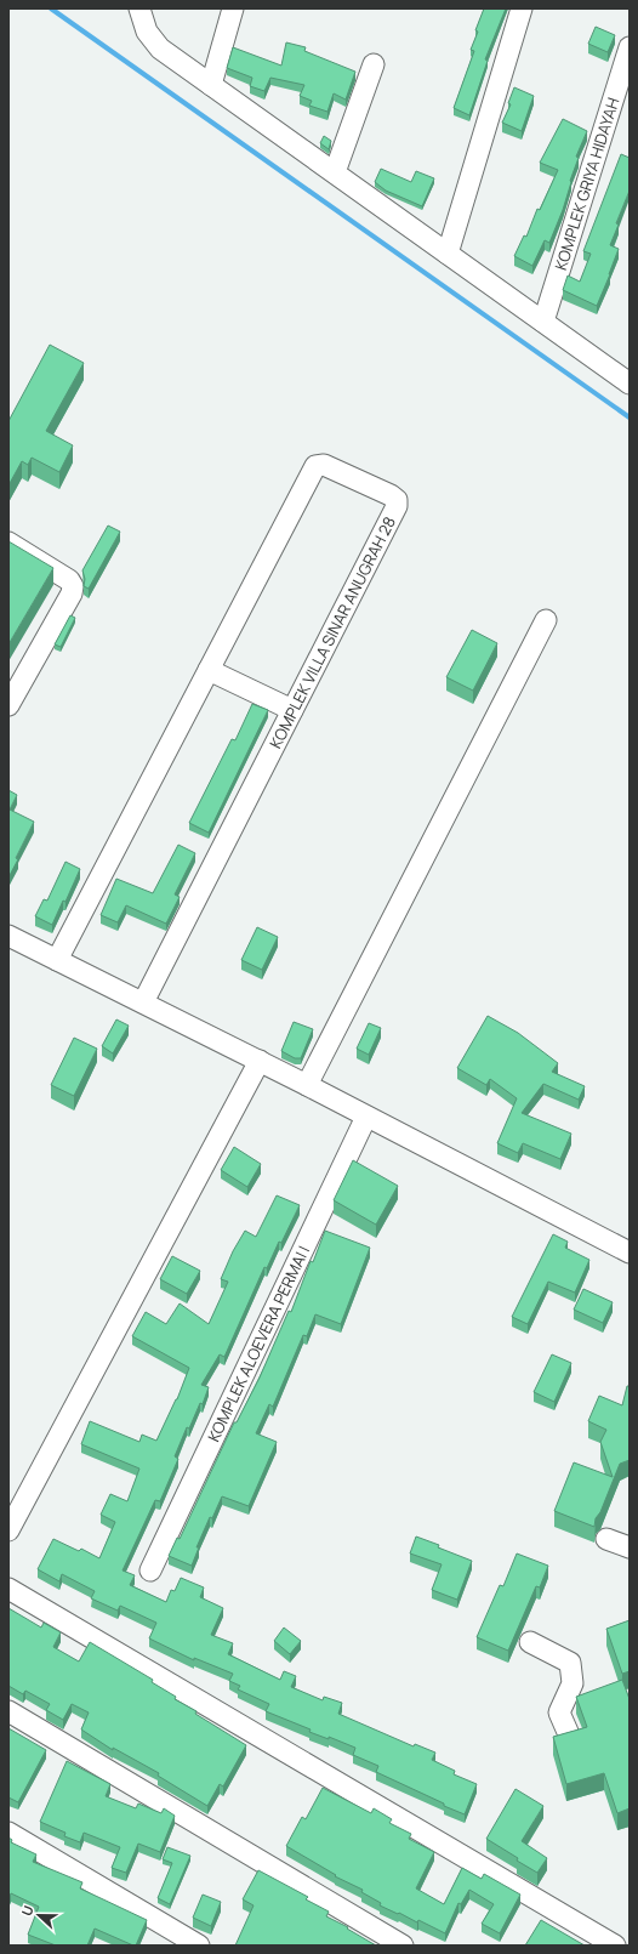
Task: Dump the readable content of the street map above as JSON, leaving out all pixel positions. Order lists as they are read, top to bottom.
{
  "streets": {
    "street": ["KOMPLEK GRIYA HIDAYAH", "KOMPLEK VILLA SINAR ANUGRAH 28", "KOMPLEK ALOEVERA PERMAI I"]
  },
  "north": "left"
}
